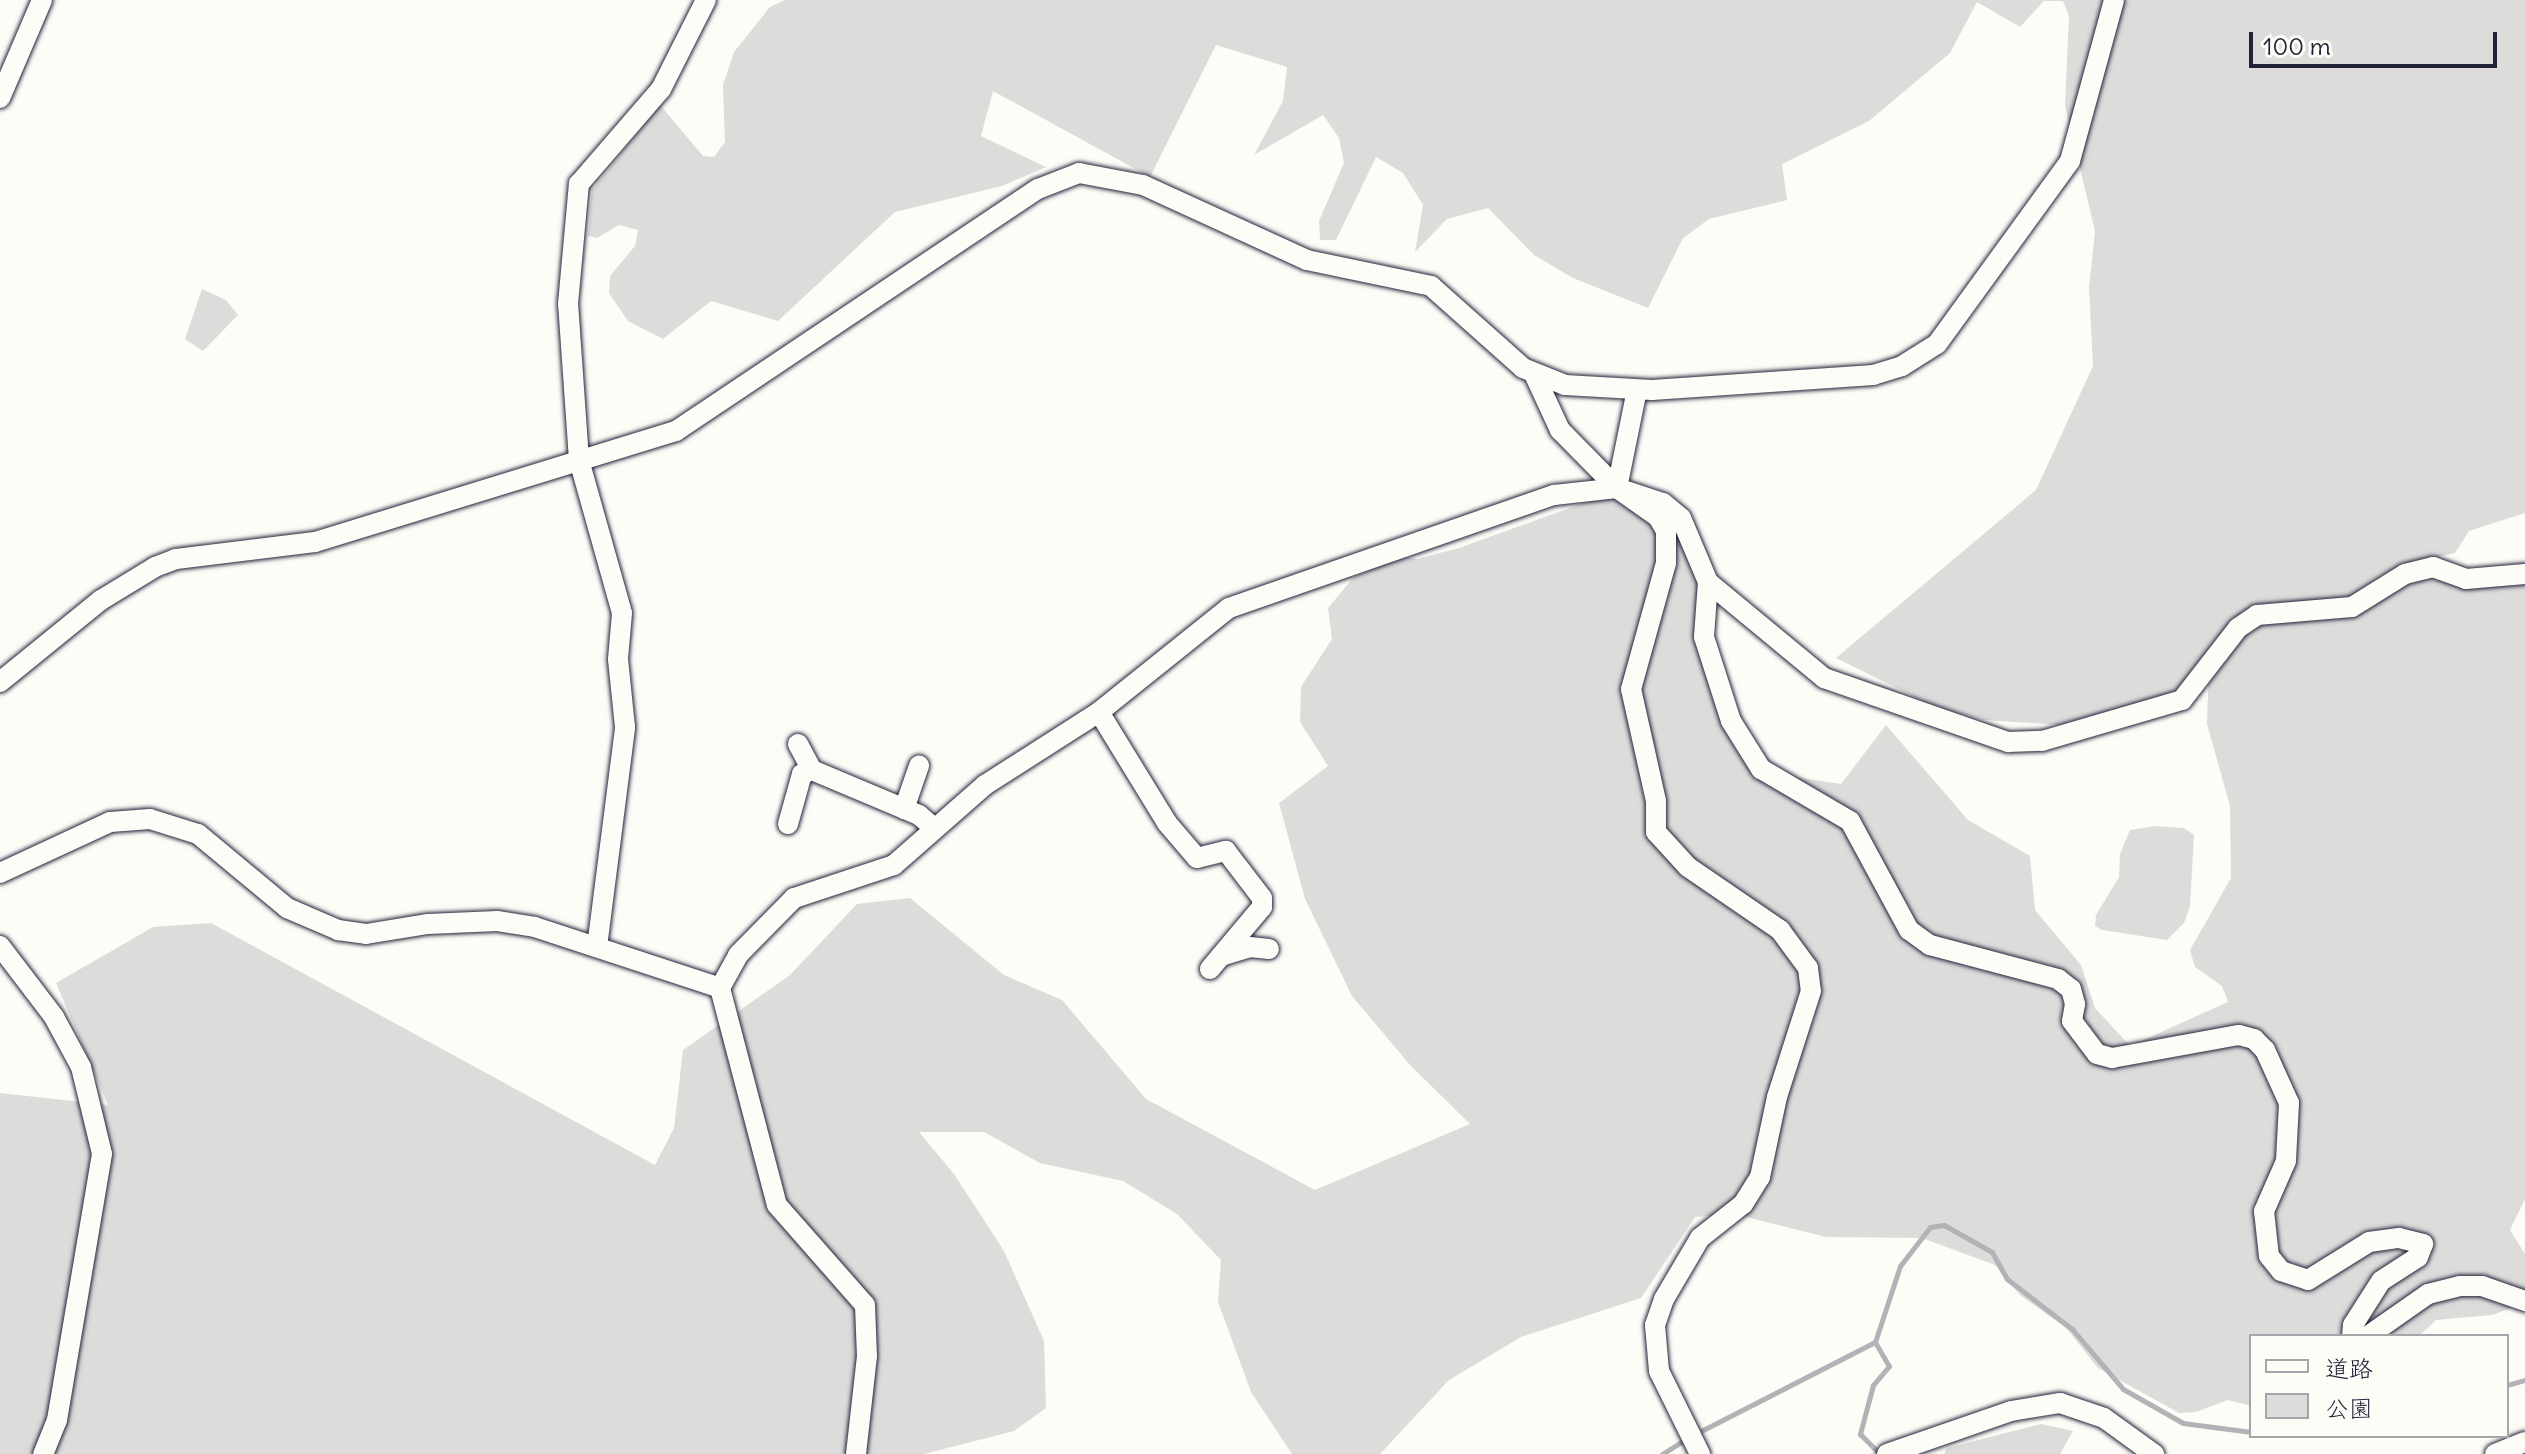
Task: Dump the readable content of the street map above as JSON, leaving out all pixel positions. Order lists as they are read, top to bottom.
{
  "legend": ["道路", "公園"],
  "scale_bar": "100 m"
}
